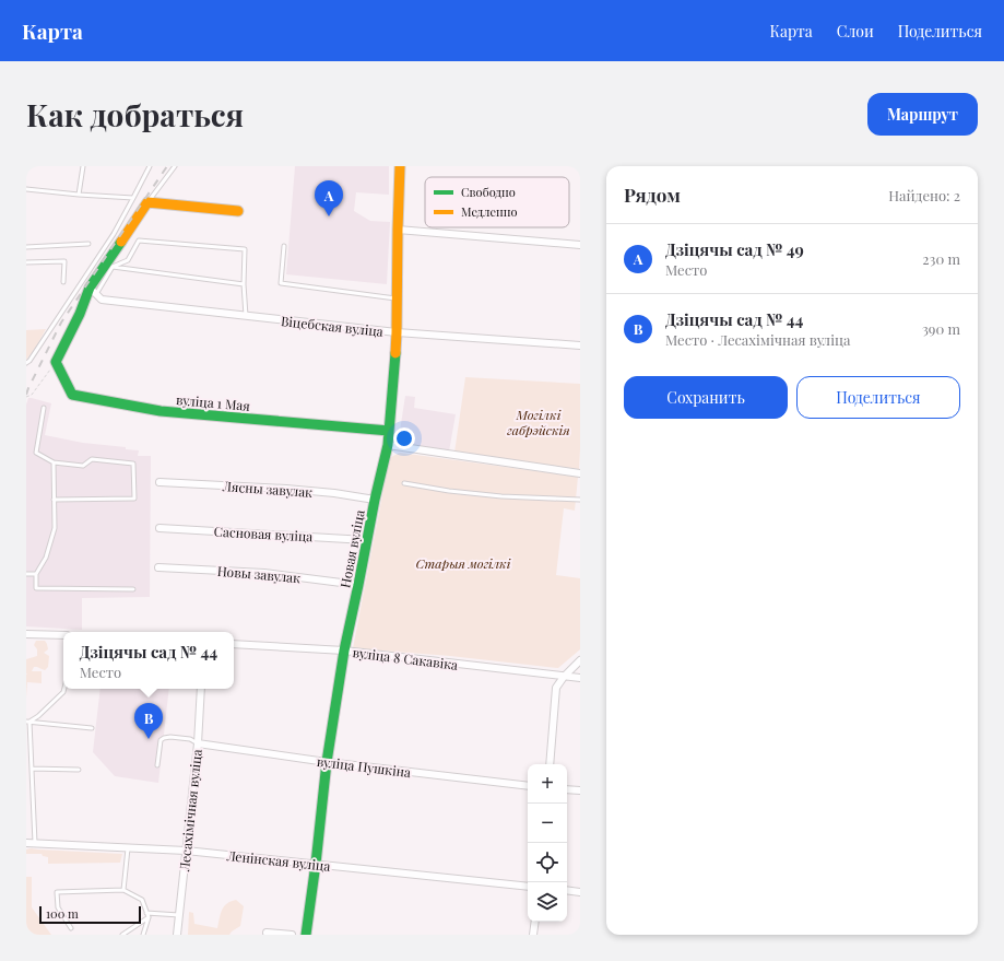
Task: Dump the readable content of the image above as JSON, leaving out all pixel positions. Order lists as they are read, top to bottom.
{
  "streets": {
    "street": [
      "Віцебская вуліца",
      "вуліца 1 Мая",
      "Лясны завулак",
      "Сасновая вуліца",
      "Новая вуліца",
      "Новы завулак",
      "вуліца 8 Сакавіка",
      "вуліца Пушкіна",
      "Лесахімічная вуліца",
      "Ленінская вуліца"
    ]
  },
  "crossings": [
    ["Віцебская вуліца", "Новая вуліца"],
    ["вуліца 1 Мая", "Новая вуліца"],
    ["Лясны завулак", "Новая вуліца"],
    ["Сасновая вуліца", "Новая вуліца"],
    ["Новая вуліца", "Новы завулак"],
    ["Новая вуліца", "вуліца 8 Сакавіка"],
    ["Новая вуліца", "вуліца Пушкіна"],
    ["Новая вуліца", "Ленінская вуліца"],
    ["вуліца Пушкіна", "Лесахімічная вуліца"],
    ["Лесахімічная вуліца", "Ленінская вуліца"]
  ],
  "parks": ["Могілкі габрэйскія", "Старыя могілкі"],
  "legend": ["Свободно", "Медленно"],
  "scale_bar": "100 m",
  "page": {
    "header": "Карта",
    "nav": ["Карта", "Слои", "Поделиться"],
    "buttons": [
      "Маршрут",
      ["Сохранить", "Поделиться"]
    ],
    "title": "Как добраться",
    "heading": ["Рядом", "Найдено: 2"],
    "pins": ["A", "B"],
    "list": [
      {
        "mark": "A",
        "name": "Дзіцячы сад № 49",
        "note": "Место",
        "value": "230 m"
      },
      {
        "mark": "B",
        "name": "Дзіцячы сад № 44",
        "note": "Место · Лесахімічная вуліца",
        "value": "390 m"
      }
    ],
    "popup": ["Дзіцячы сад № 44", "Место"],
    "map_buttons": ["+", "−"],
    "scale": "100 m"
  }
}
